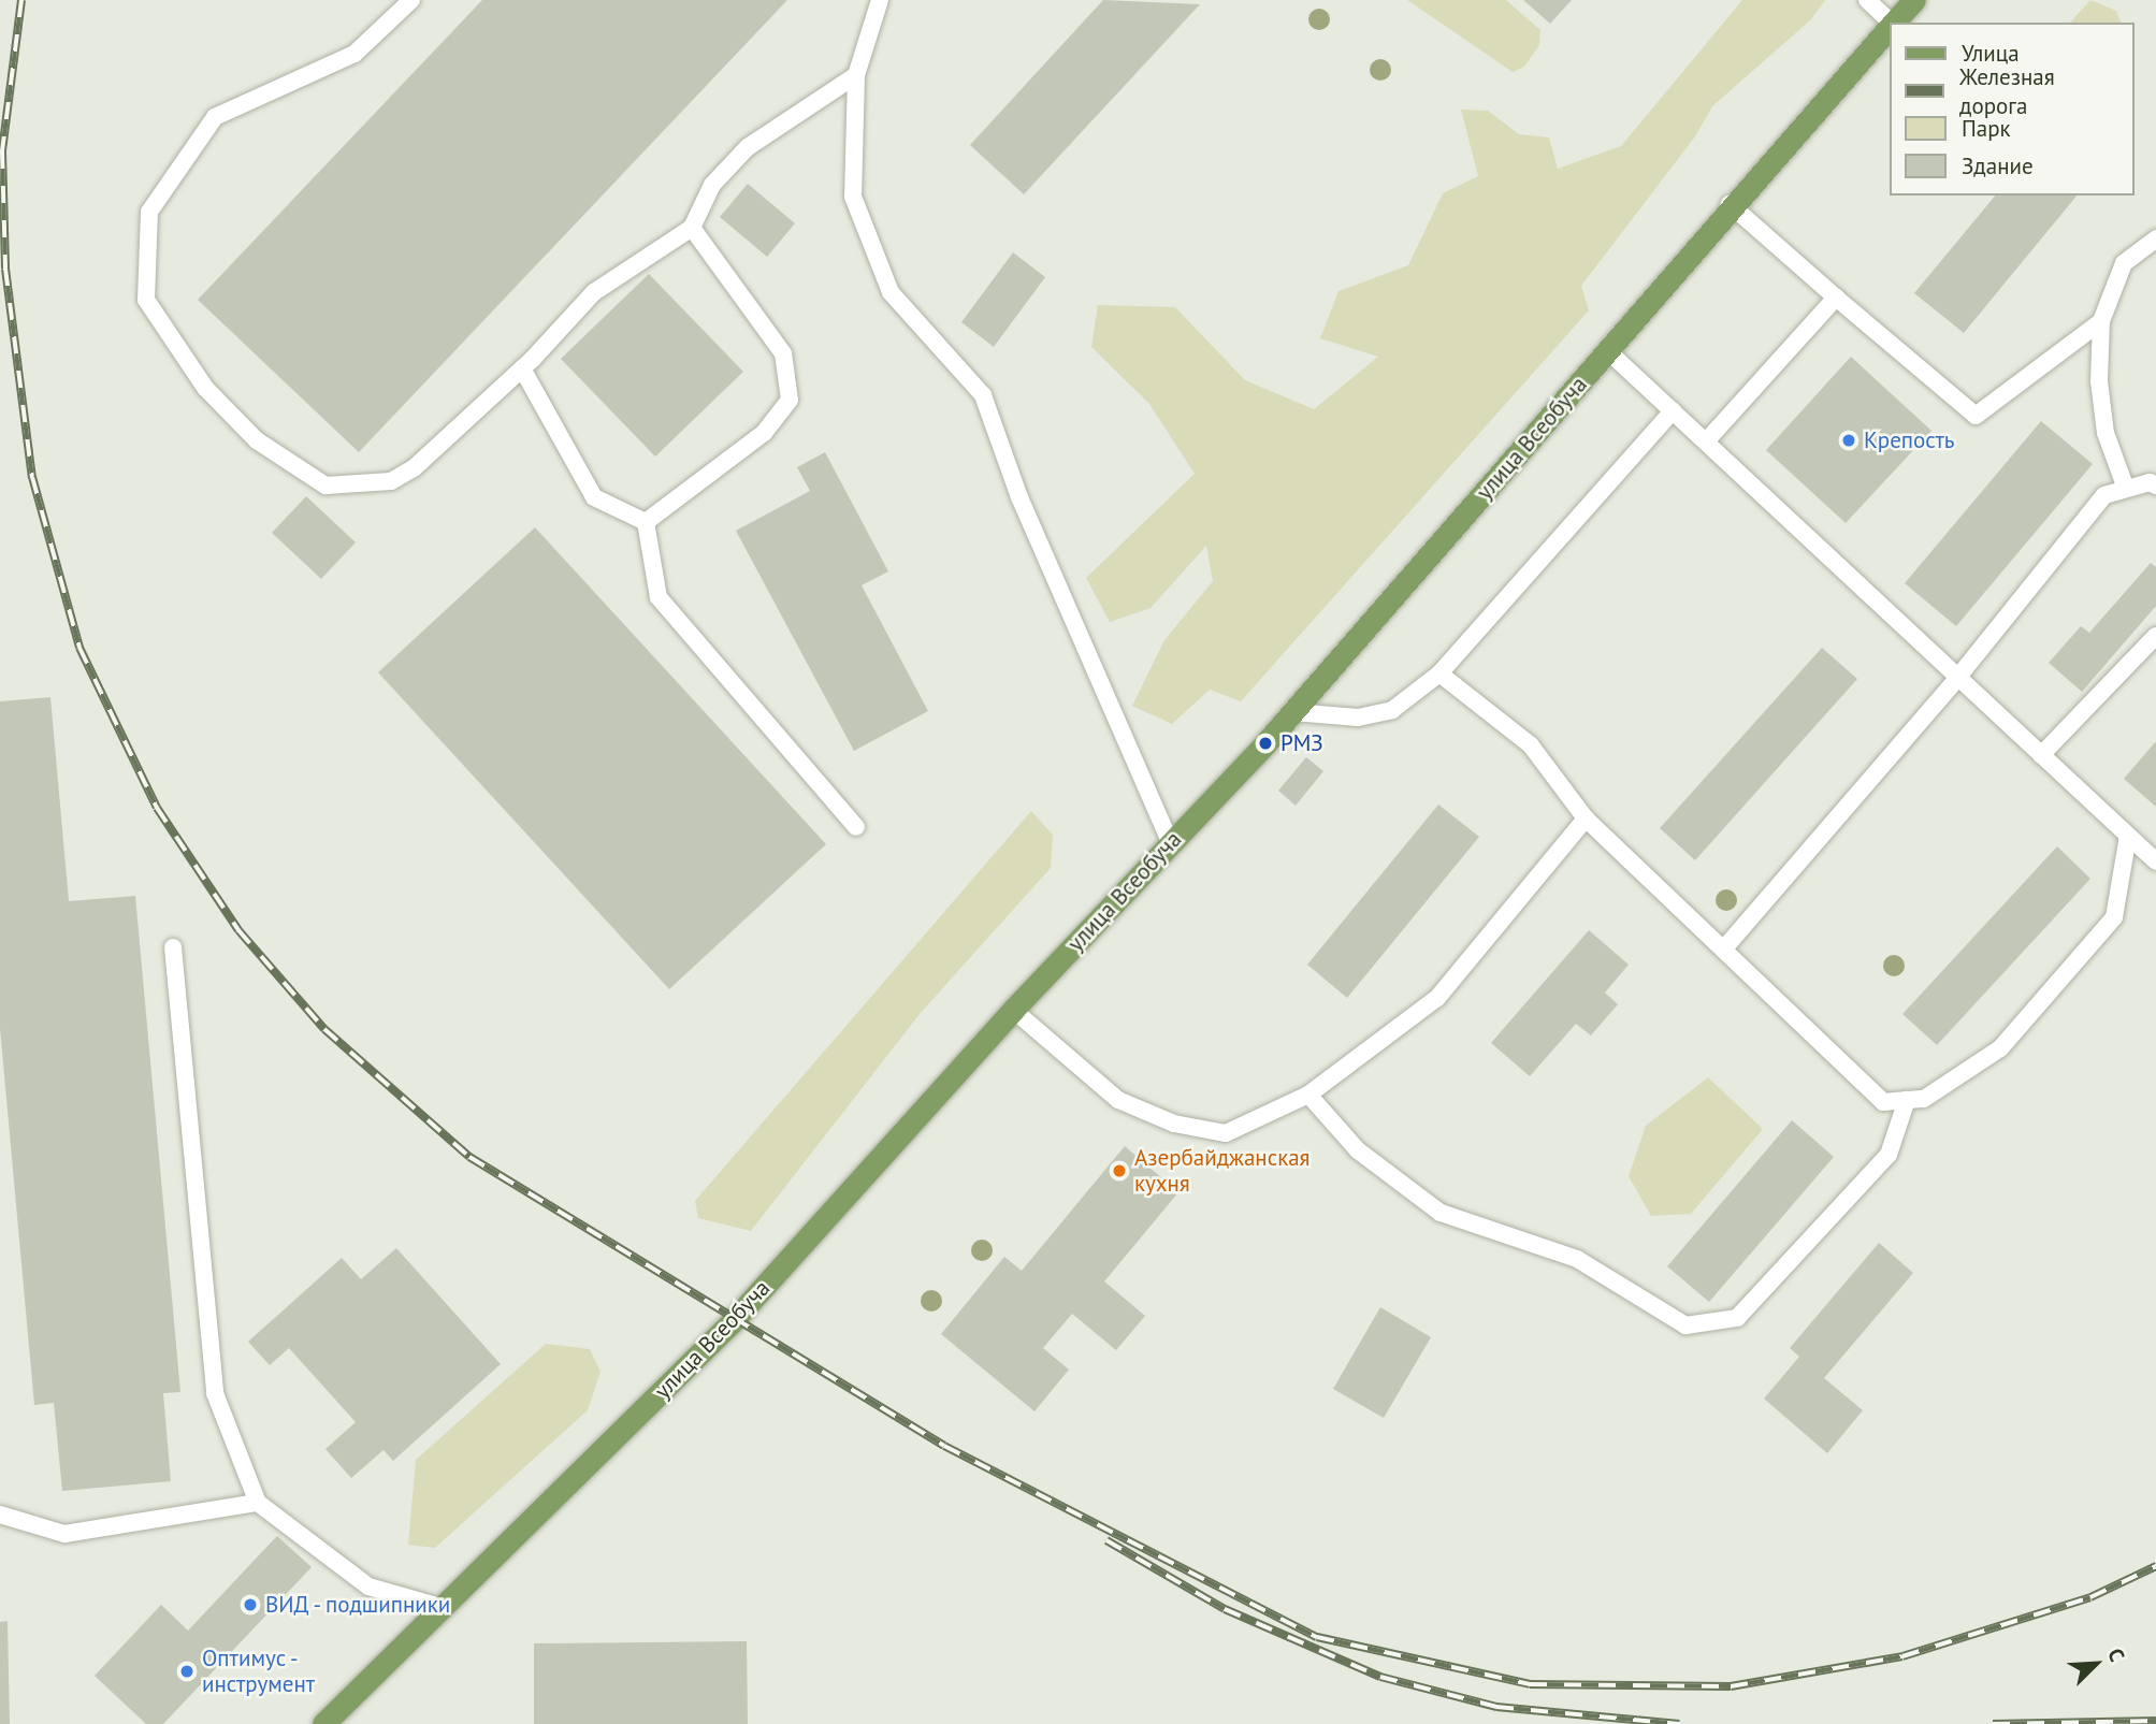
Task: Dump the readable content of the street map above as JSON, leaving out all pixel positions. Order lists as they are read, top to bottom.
{
  "streets": {
    "main road": ["улица Всеобуча"]
  },
  "places": [
    "Крепость",
    "РМЗ",
    "Азербайджанская кухня",
    "ВИД - подшипники",
    "Оптимус - инструмент"
  ],
  "legend": [
    "Улица",
    "Железная дорога",
    "Парк",
    "Здание"
  ],
  "north": "top right"
}
